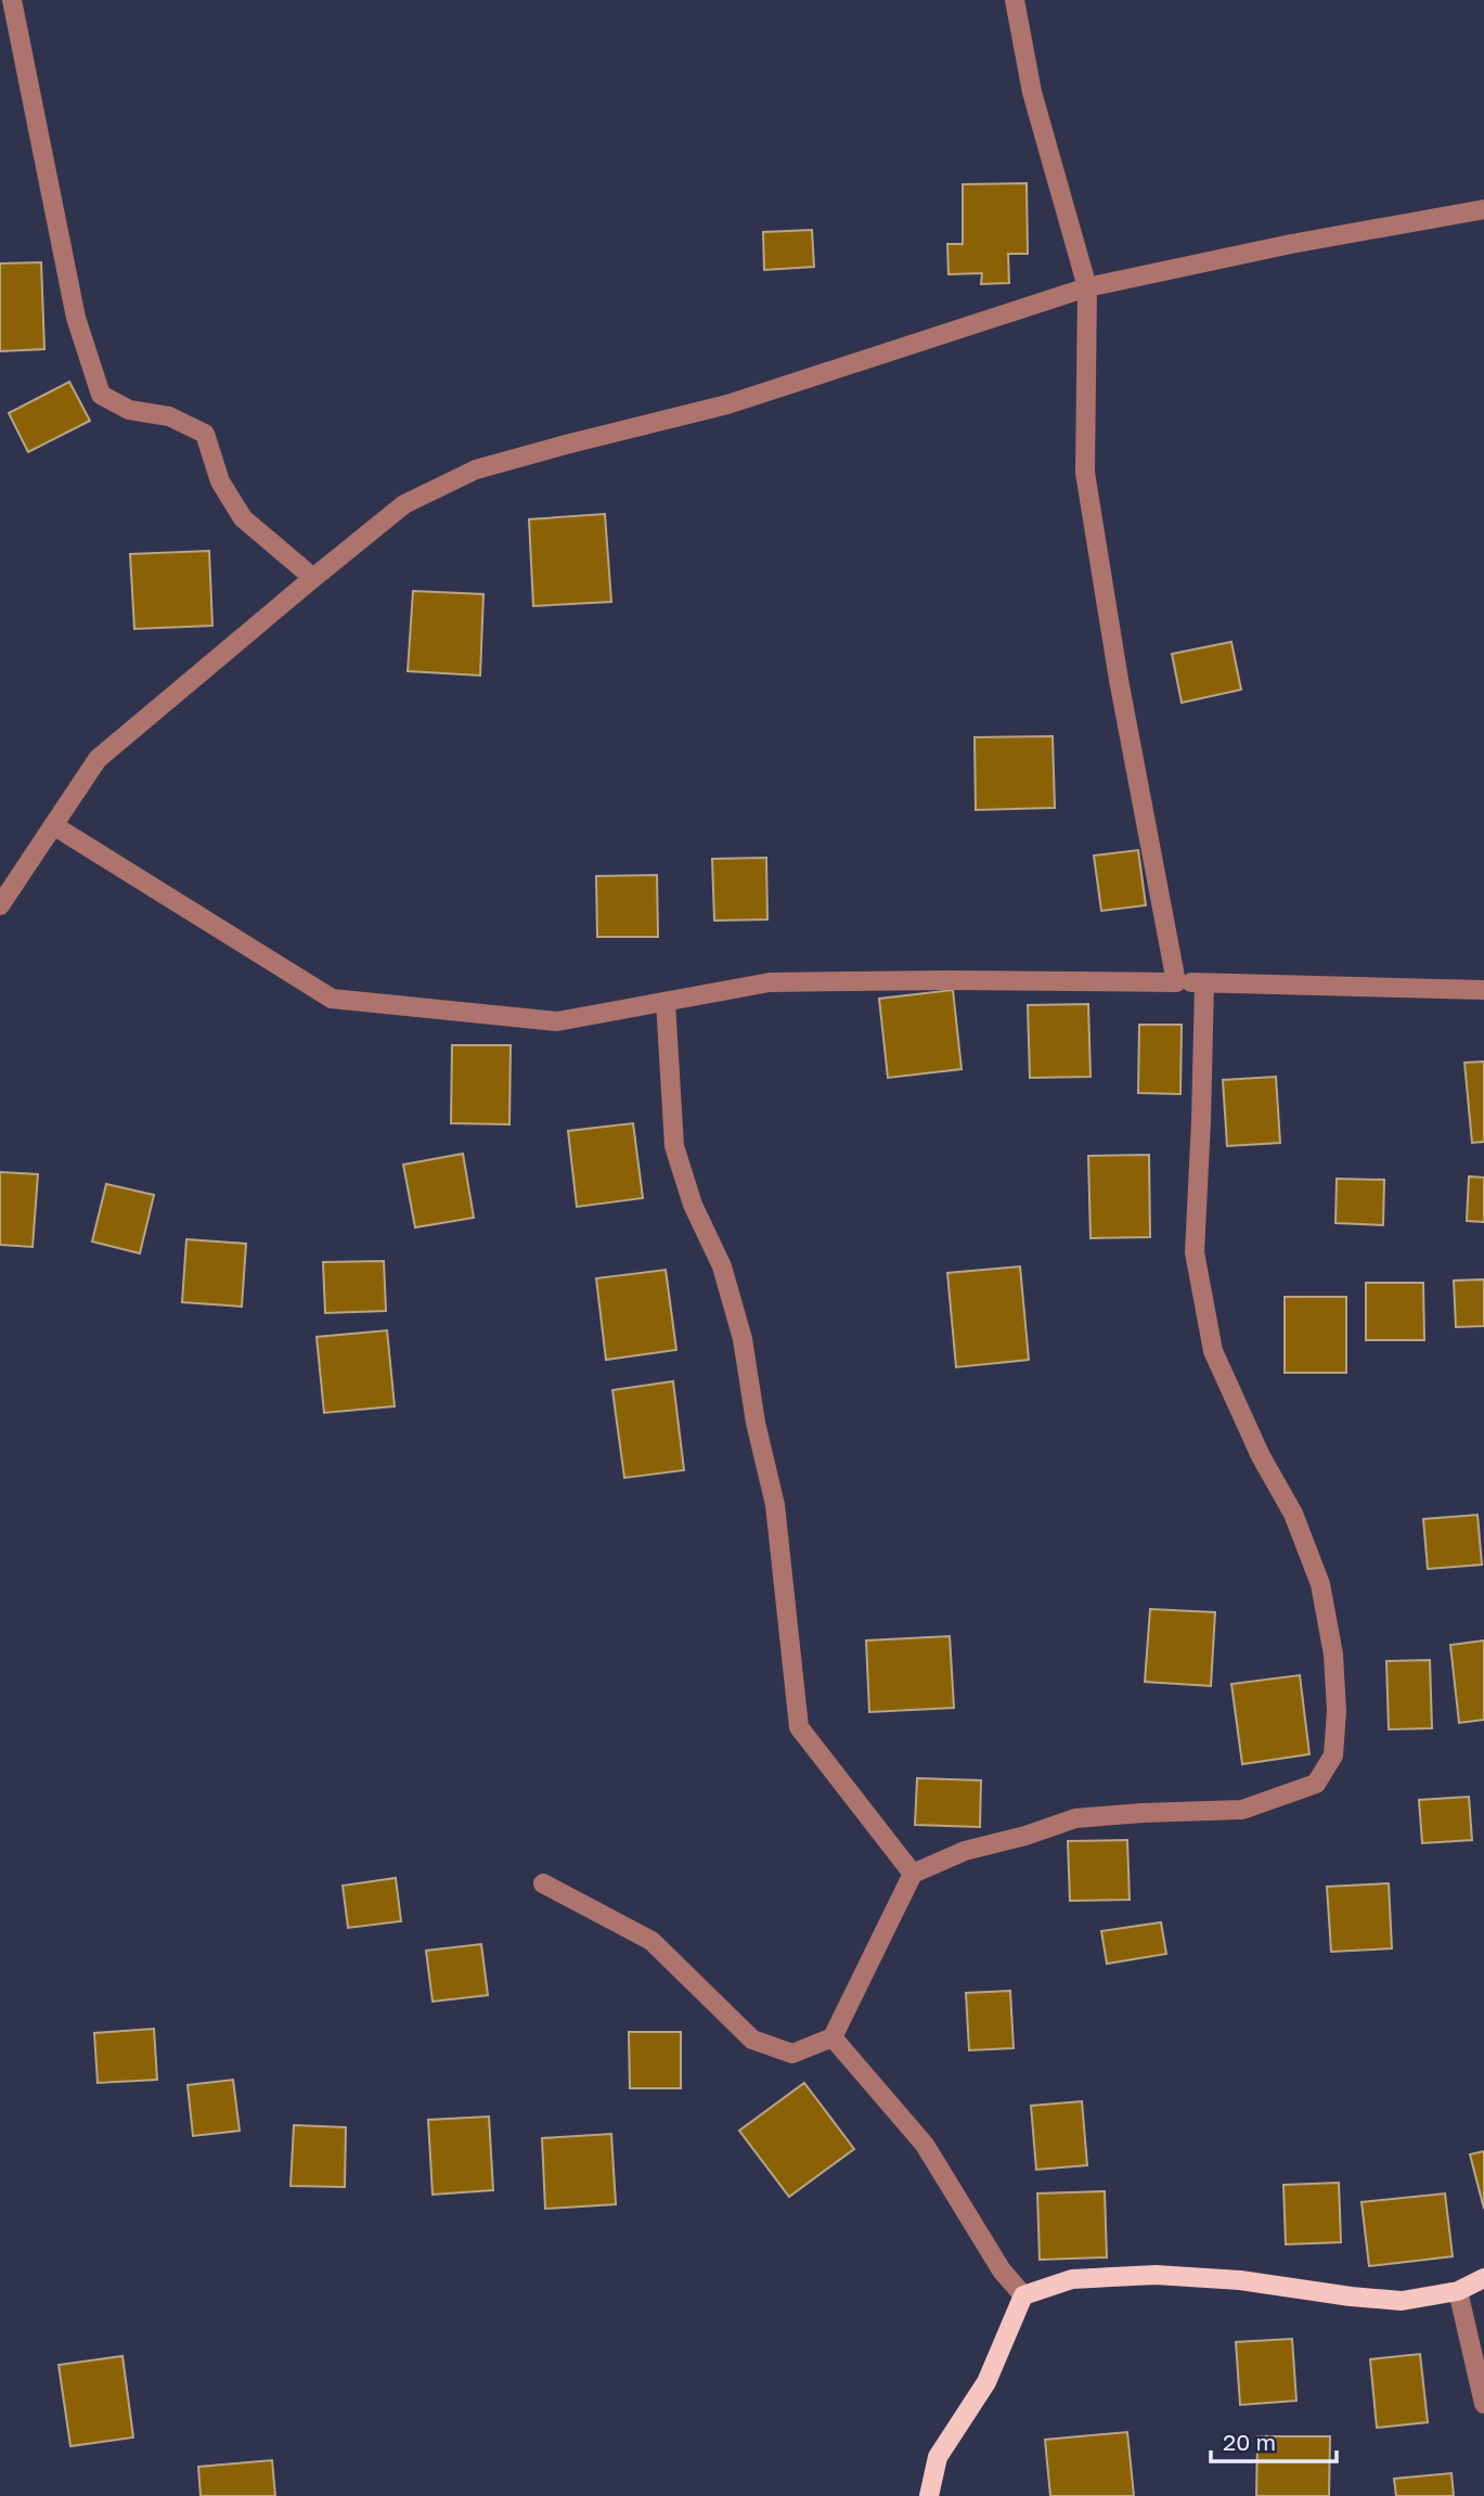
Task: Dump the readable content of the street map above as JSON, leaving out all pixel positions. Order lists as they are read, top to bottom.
{
  "scale_bar": "20 m"
}
